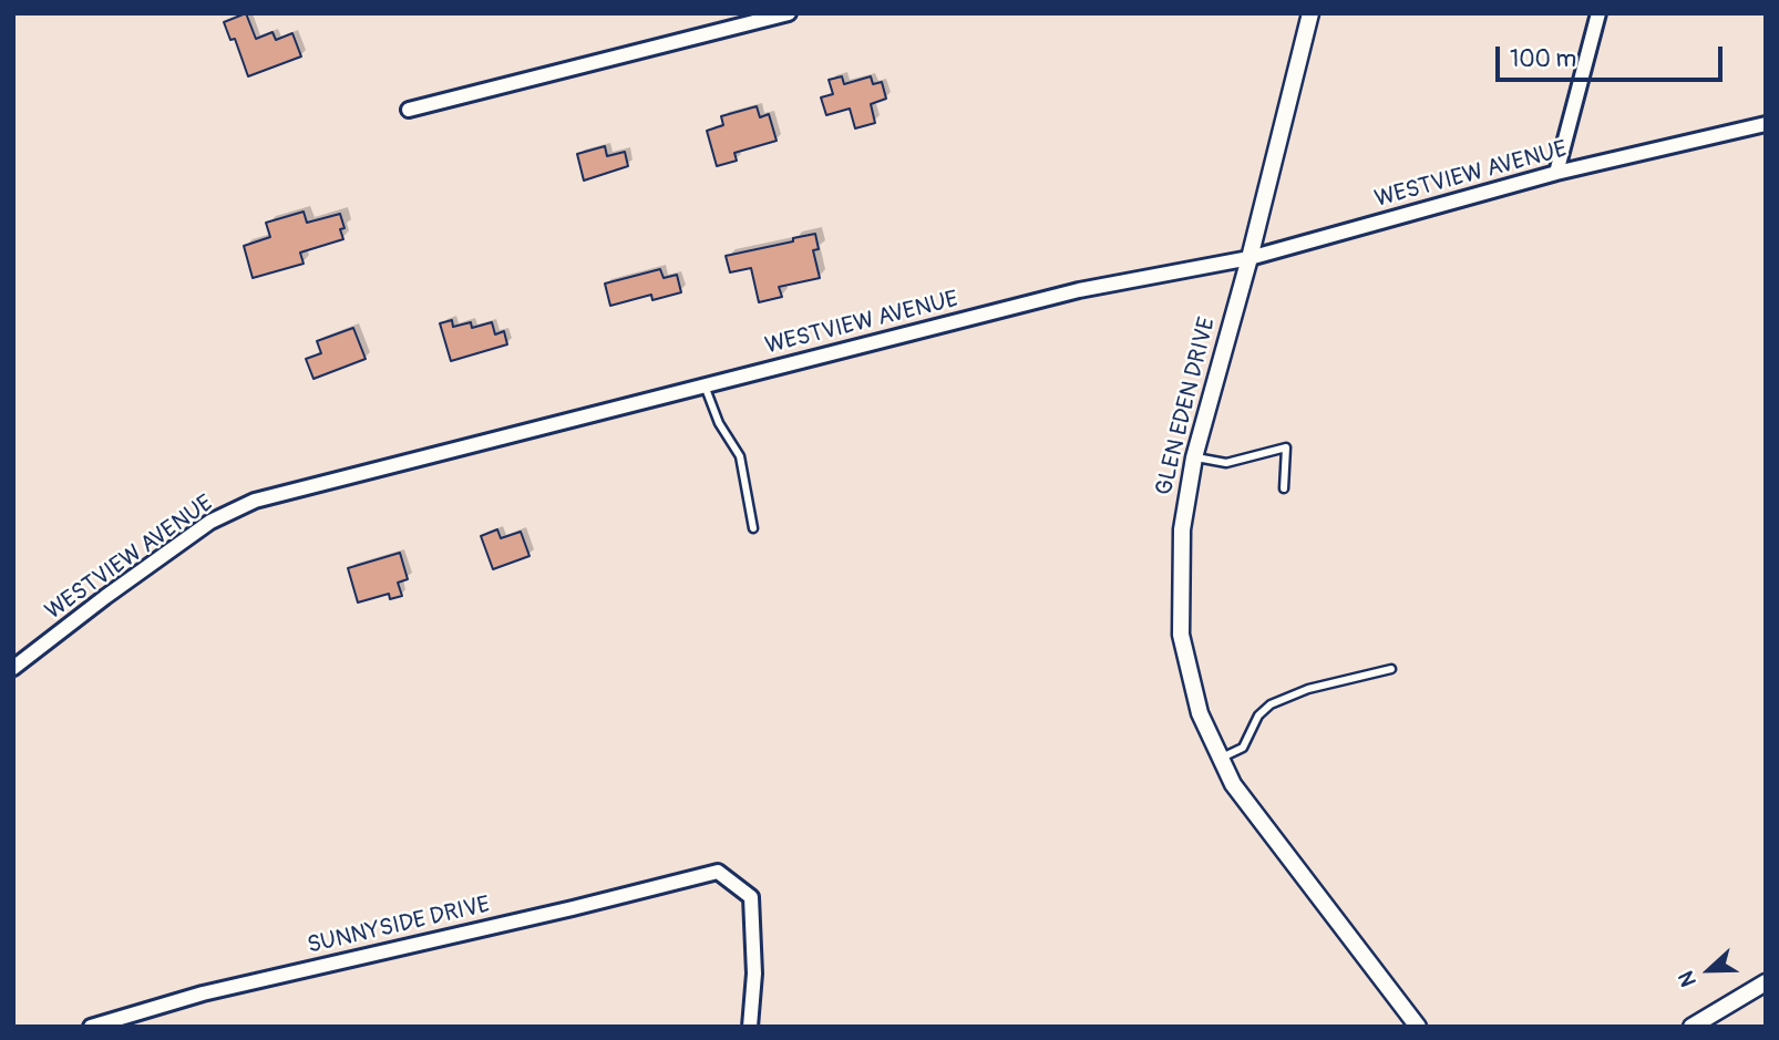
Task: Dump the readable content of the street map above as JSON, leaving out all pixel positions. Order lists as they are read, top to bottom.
{
  "streets": {
    "street": ["WESTVIEW AVENUE", "GLEN EDEN DRIVE", "SUNNYSIDE DRIVE"]
  },
  "crossings": [
    ["WESTVIEW AVENUE", "GLEN EDEN DRIVE"]
  ],
  "scale_bar": "100 m",
  "north": "left"
}
